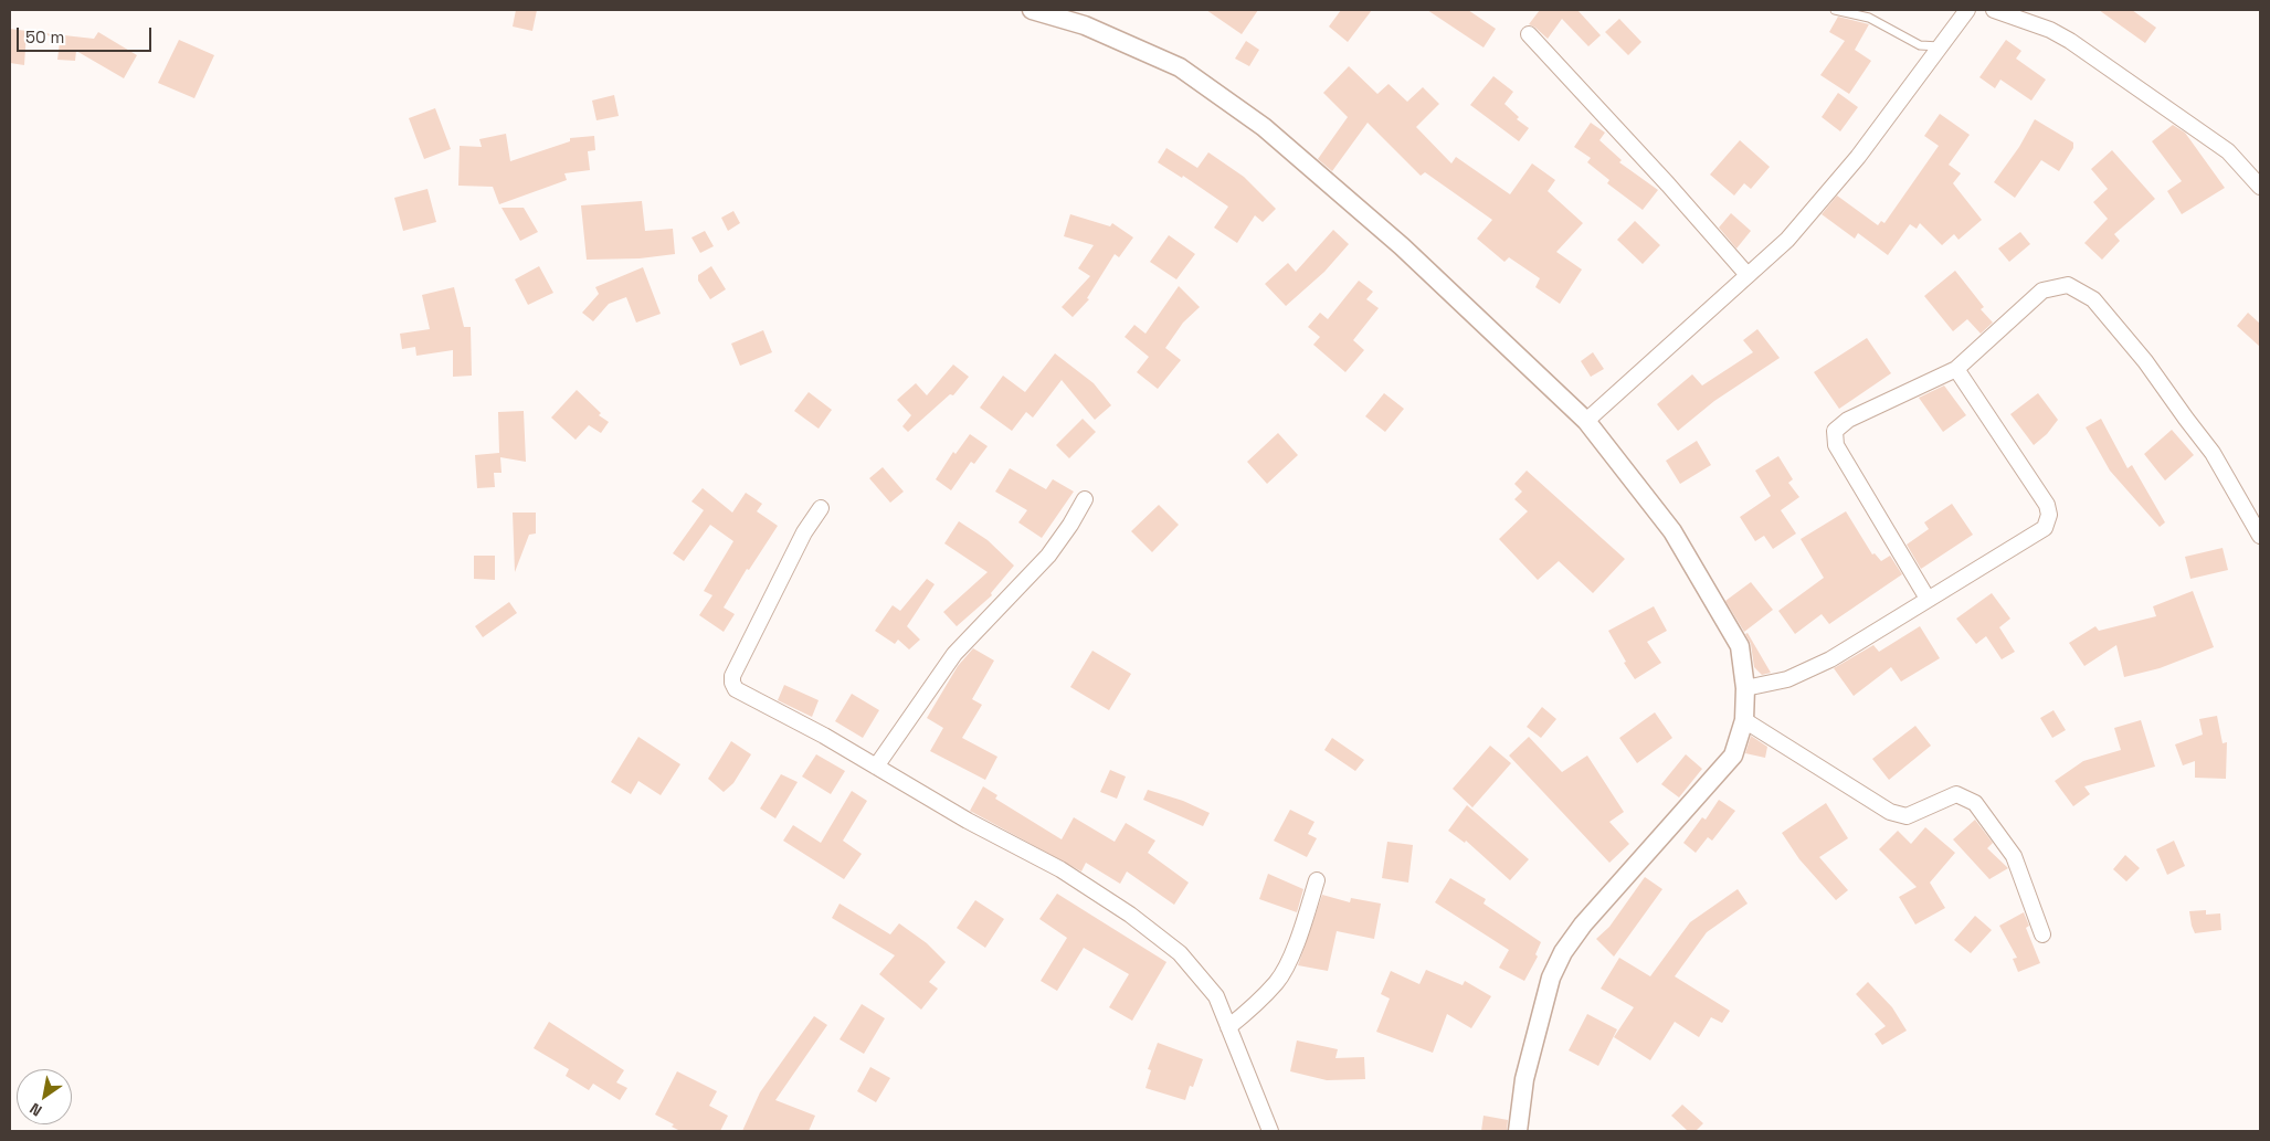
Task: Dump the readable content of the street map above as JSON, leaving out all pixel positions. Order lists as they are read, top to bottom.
{
  "scale_bar": "50 m",
  "north": "bottom left"
}
